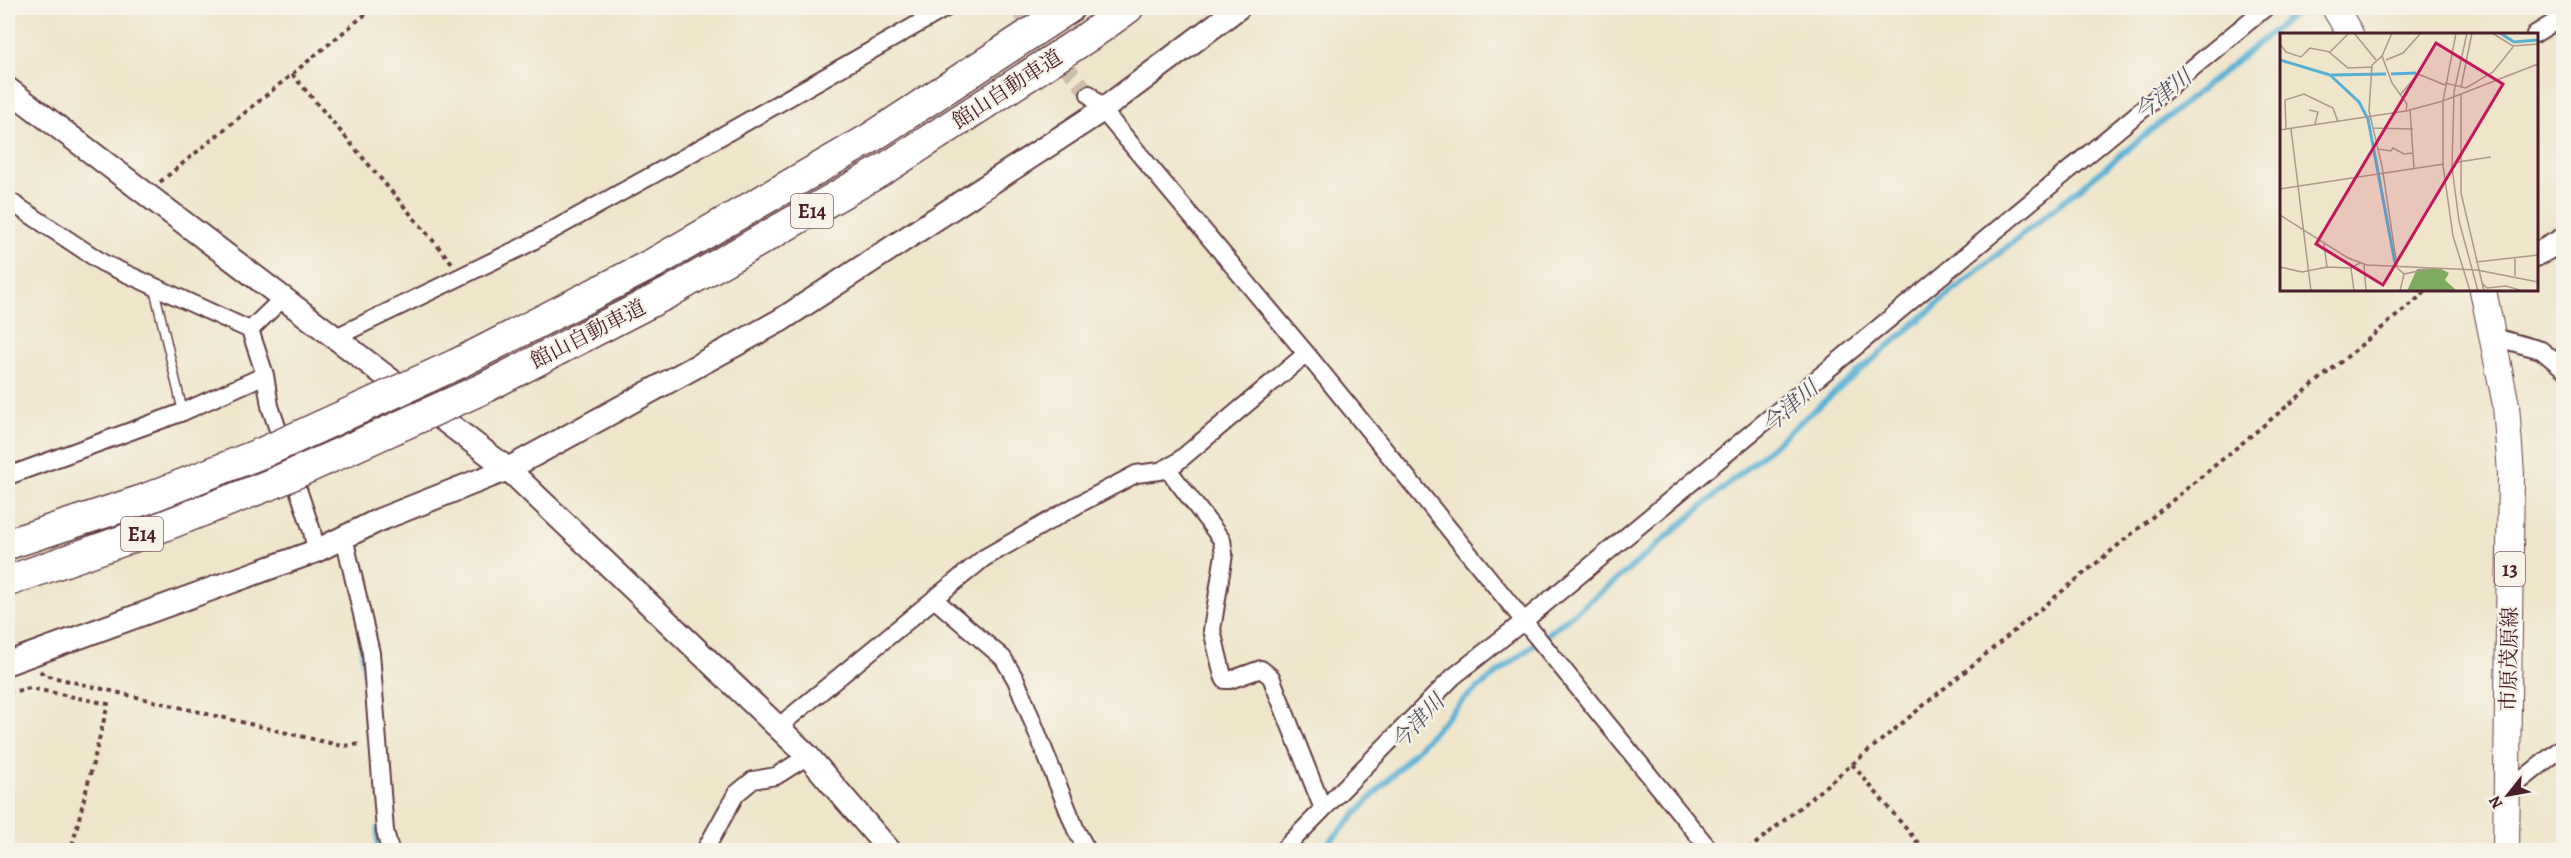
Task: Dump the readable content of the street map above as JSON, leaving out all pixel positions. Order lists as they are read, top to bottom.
{
  "streets": {
    "highway": ["館山自動車道", "E14"],
    "main road": ["13", "市原茂原線"]
  },
  "water": ["今津川"],
  "north": "bottom left"
}
